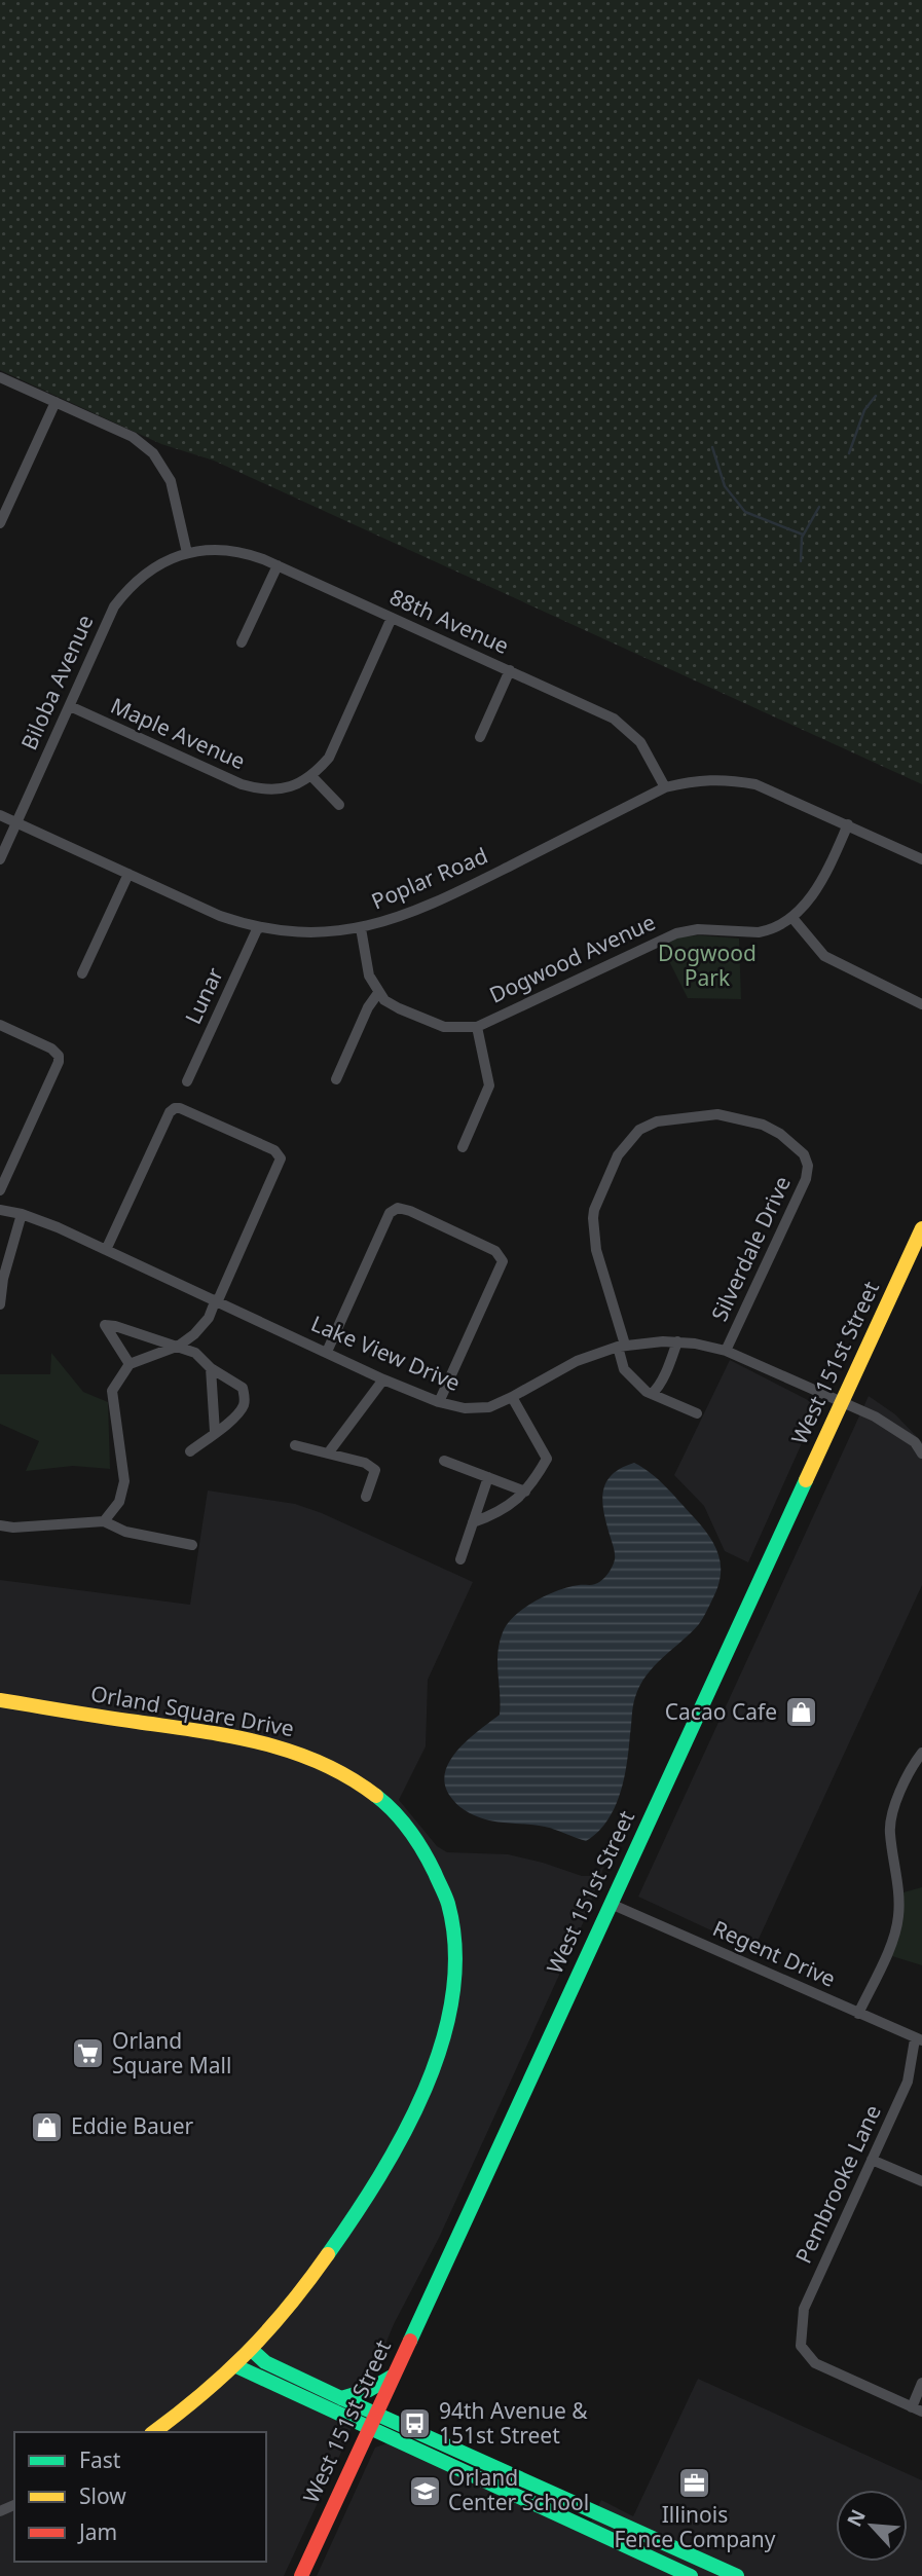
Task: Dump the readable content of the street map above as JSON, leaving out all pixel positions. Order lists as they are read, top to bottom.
{
  "streets": {
    "street": [
      "88th Avenue",
      "Biloba Avenue",
      "Maple Avenue",
      "Poplar Road",
      "Dogwood Avenue",
      "Lunar",
      "Silverdale Drive",
      "Lake View Drive",
      "West 151st Street",
      "Orland Square Drive",
      "Regent Drive",
      "Pembrooke Lane"
    ]
  },
  "crossings": [
    ["88th Avenue", "Biloba Avenue"],
    ["88th Avenue", "Poplar Road"],
    ["Biloba Avenue", "Maple Avenue"],
    ["Biloba Avenue", "Poplar Road"],
    ["Poplar Road", "Lunar"],
    ["Silverdale Drive", "Lake View Drive"],
    ["Lake View Drive", "West 151st Street"],
    ["West 151st Street", "Regent Drive"],
    ["Regent Drive", "Pembrooke Lane"]
  ],
  "parks": ["Dogwood Park"],
  "places": {
    "shop": ["Cacao Cafe", "Eddie Bauer"],
    "supermarket": ["Orland Square Mall"],
    "bus stop": ["94th Avenue & 151st Street"],
    "office": ["Illinois Fence Company"],
    "school or university": ["Orland Center School"]
  },
  "legend": ["Fast", "Slow", "Jam"],
  "north": "top left"
}
